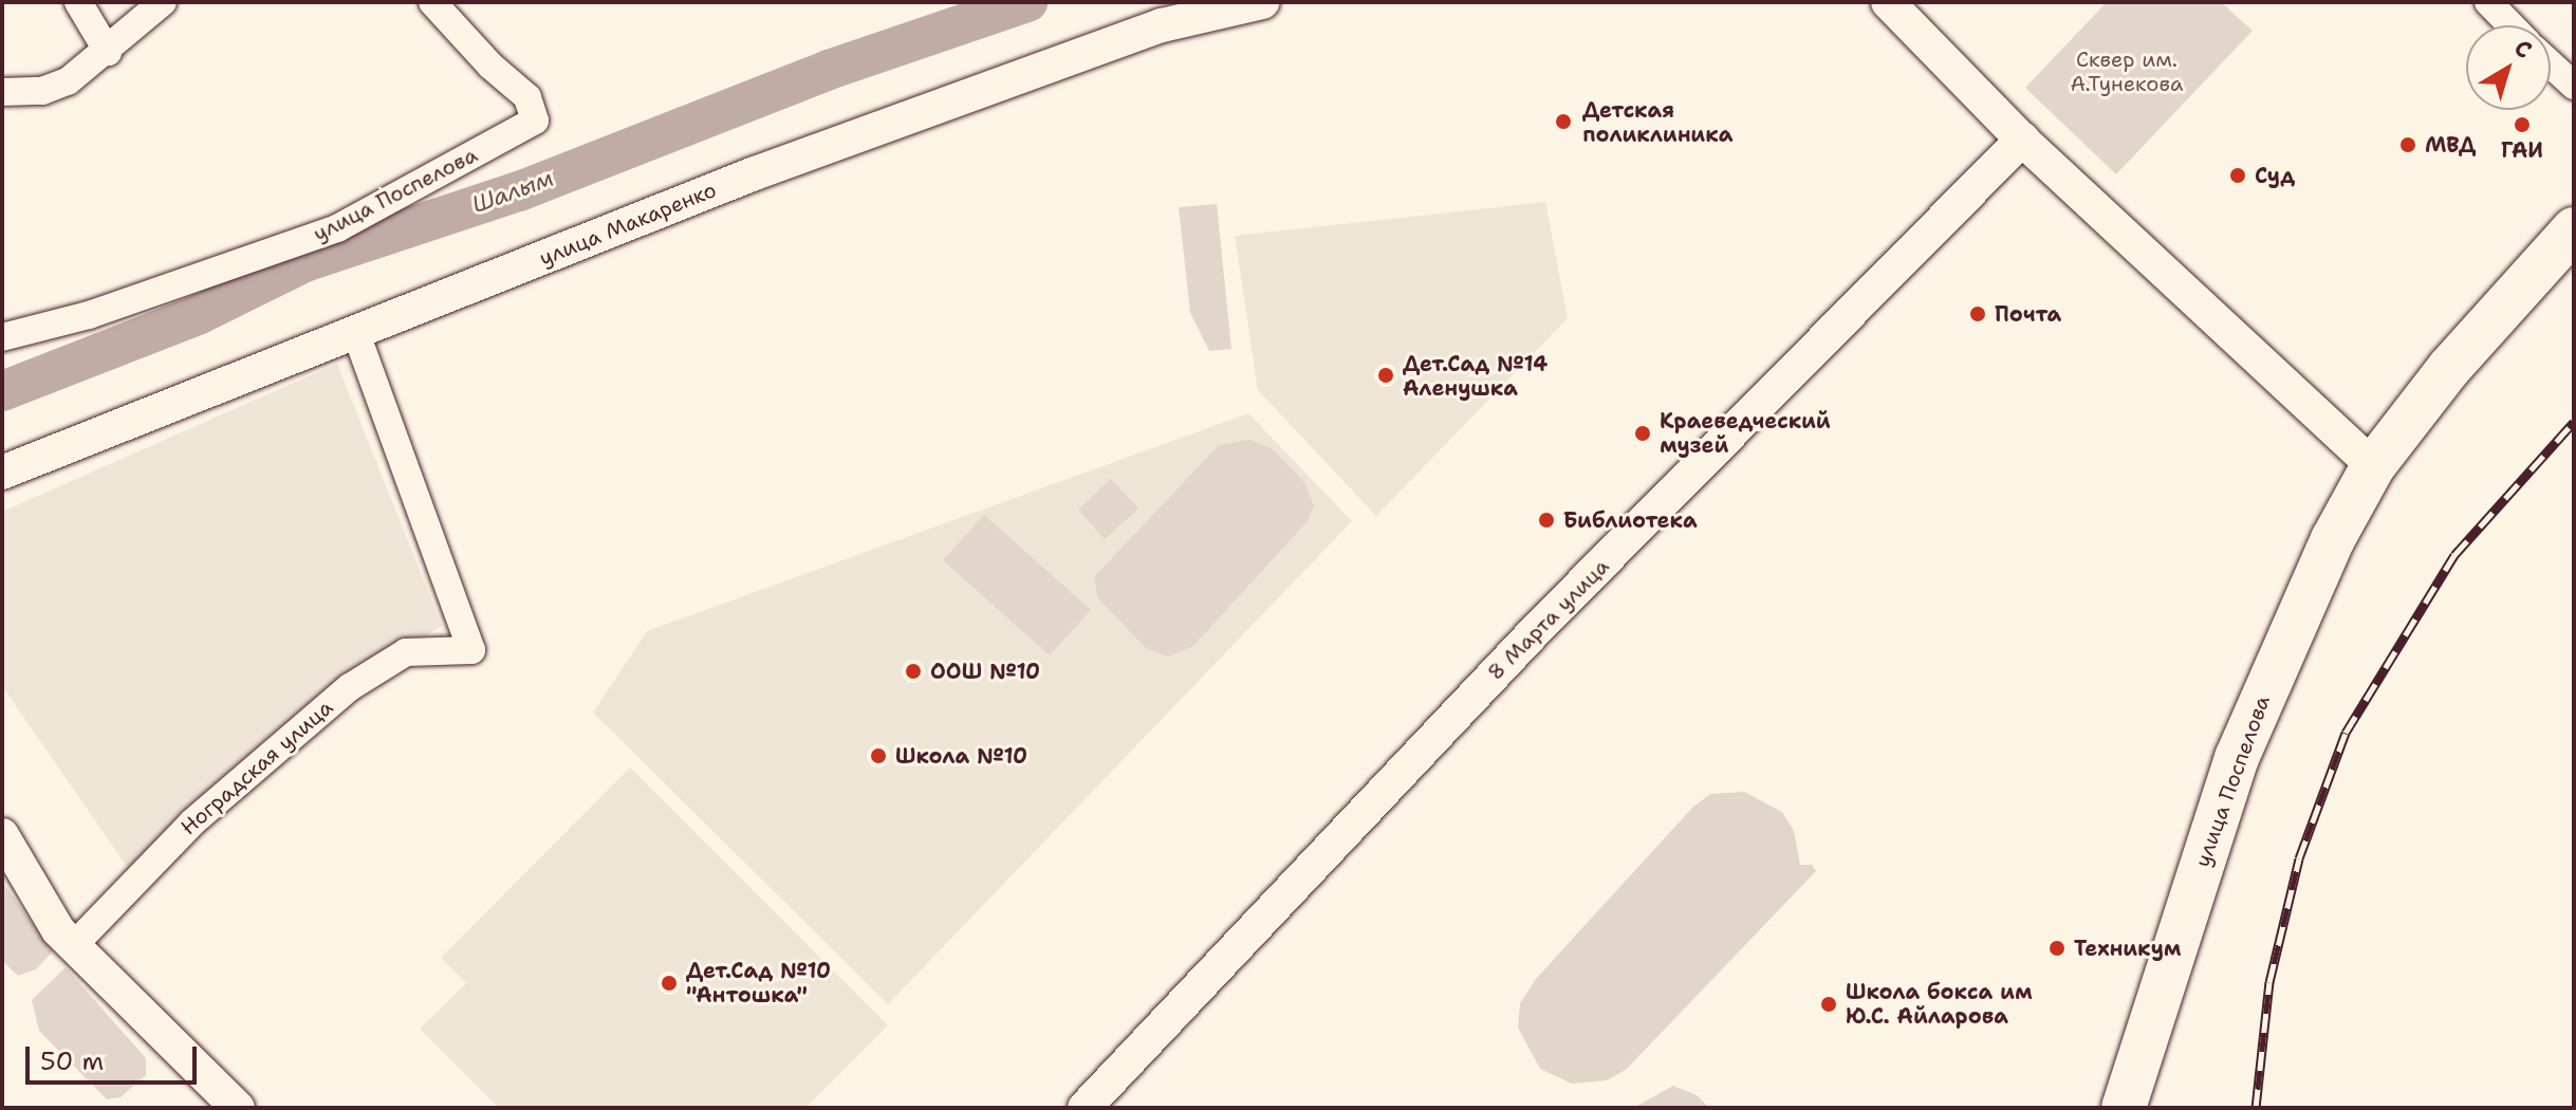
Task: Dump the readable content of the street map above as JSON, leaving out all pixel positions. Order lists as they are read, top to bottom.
{
  "streets": {
    "main road": ["улица Поспелова"],
    "street": ["улица Макаренко", "8 Марта улица", "Ноградская улица"]
  },
  "crossings": [
    ["улица Макаренко", "Ноградская улица"]
  ],
  "water": ["Шалым"],
  "parks": ["Сквер им. А.Тунекова"],
  "places": [
    "Детская поликлиника",
    "ГАИ",
    "МВД",
    "Суд",
    "Почта",
    "Дет.Сад №14 Аленушка",
    "Краеведческий музей",
    "Библиотека",
    "ООШ №10",
    "Школа №10",
    "Техникум",
    "Дет.Сад №10 \"Антошка\"",
    "Школа бокса им Ю.С. Айларова"
  ],
  "scale_bar": "50 m",
  "north": "top right"
}
